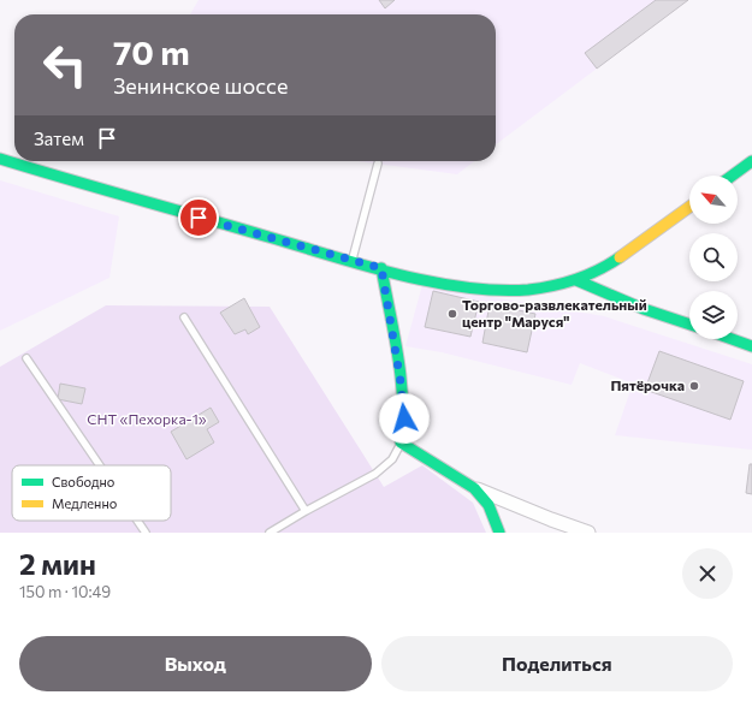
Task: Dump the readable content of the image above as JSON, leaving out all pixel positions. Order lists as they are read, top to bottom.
{
  "parks": ["СНТ «Пехорка-1»"],
  "places": ["Торгово-развлекательный центр \"Маруся\"", "Пятёрочка"],
  "legend": ["Свободно", "Медленно"],
  "north": "top left",
  "page": {
    "turn": ["70 m", "Зенинское шоссе"],
    "then": "Затем",
    "heading": ["2 мин", "150 m · 10:49"],
    "buttons": ["Выход", "Поделиться"]
  }
}
